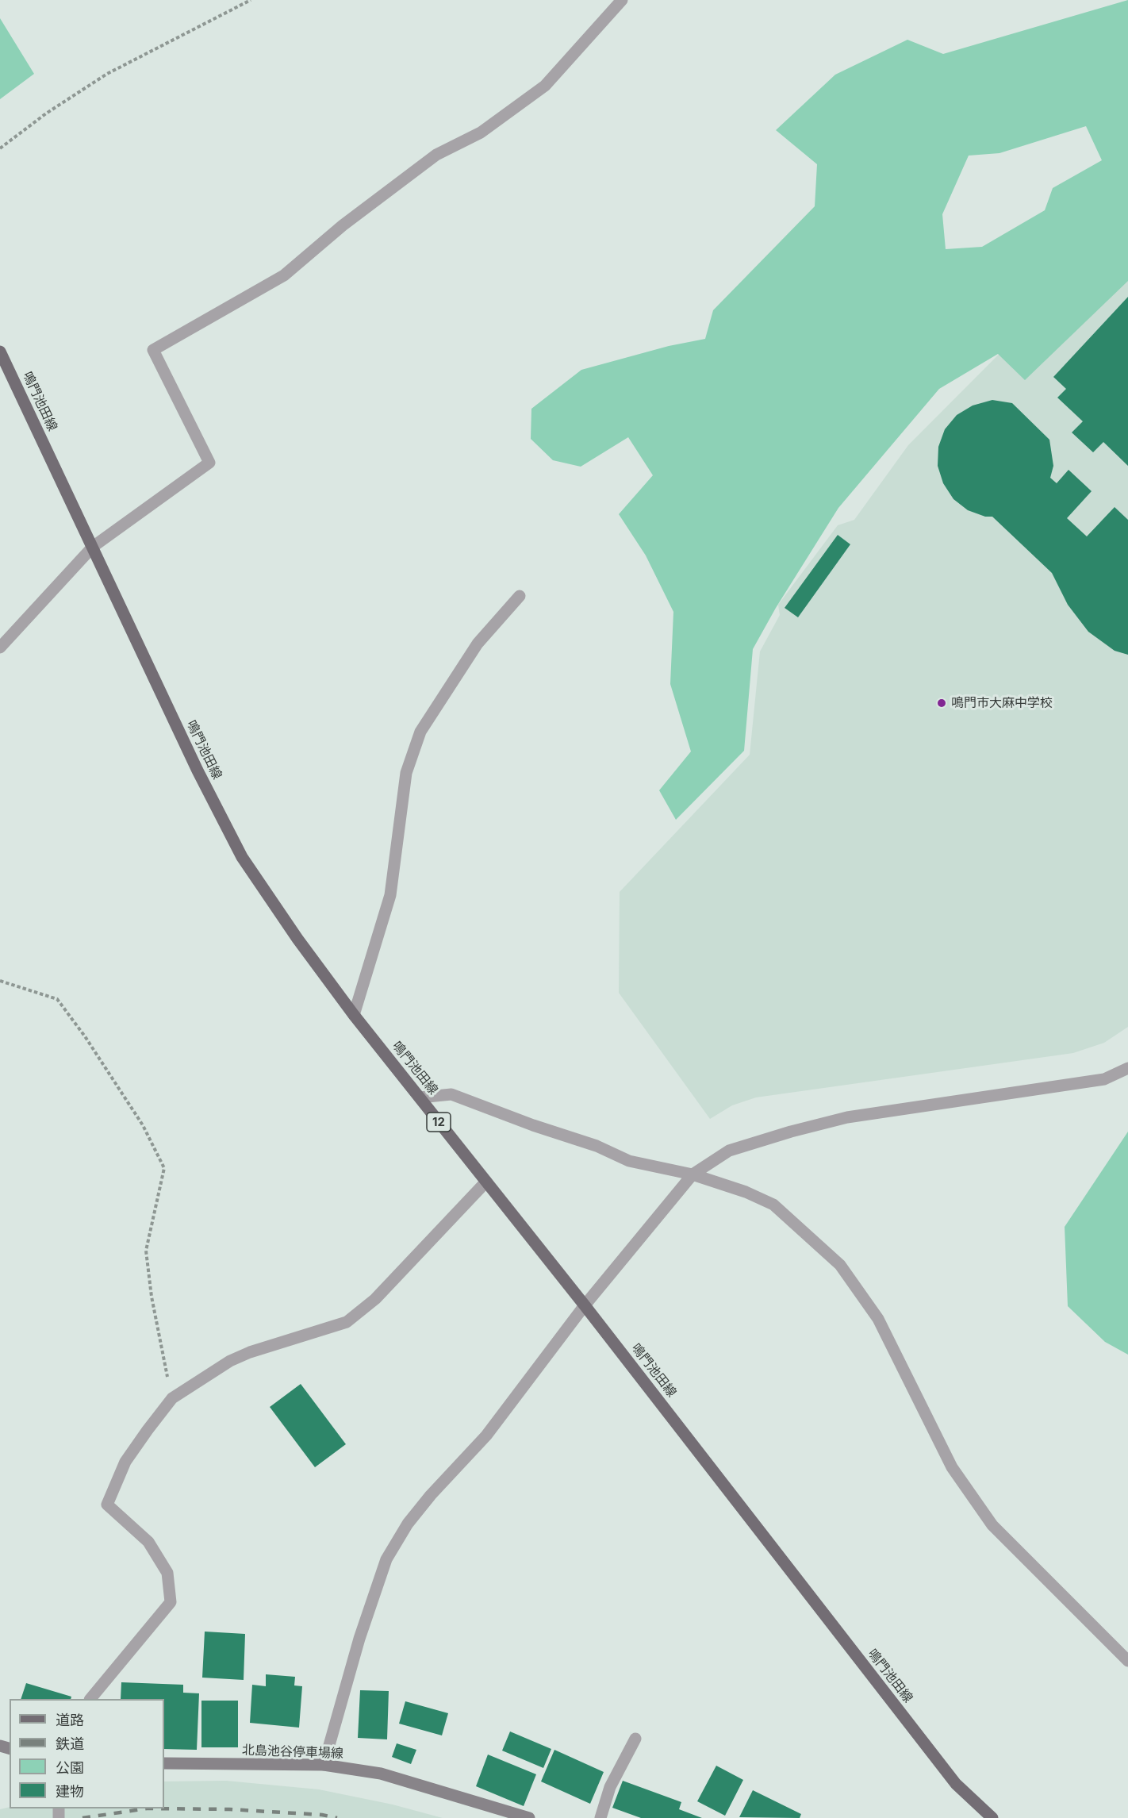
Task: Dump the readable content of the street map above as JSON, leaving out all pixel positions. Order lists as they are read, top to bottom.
{
  "streets": {
    "main road": ["鳴門池田線", "12", "北島池谷停車場線"]
  },
  "places": ["鳴門市大麻中学校"],
  "legend": [
    "道路",
    "鉄道",
    "公園",
    "建物"
  ]
}
